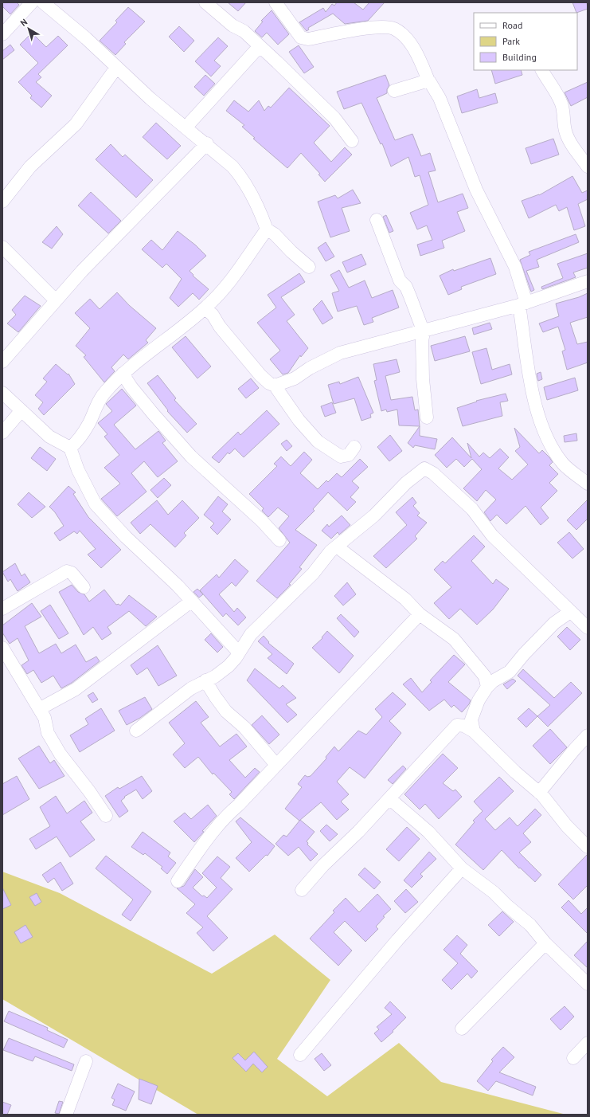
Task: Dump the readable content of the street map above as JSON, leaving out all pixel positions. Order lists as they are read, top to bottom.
{
  "legend": ["Road", "Park", "Building"],
  "north": "top left"
}
